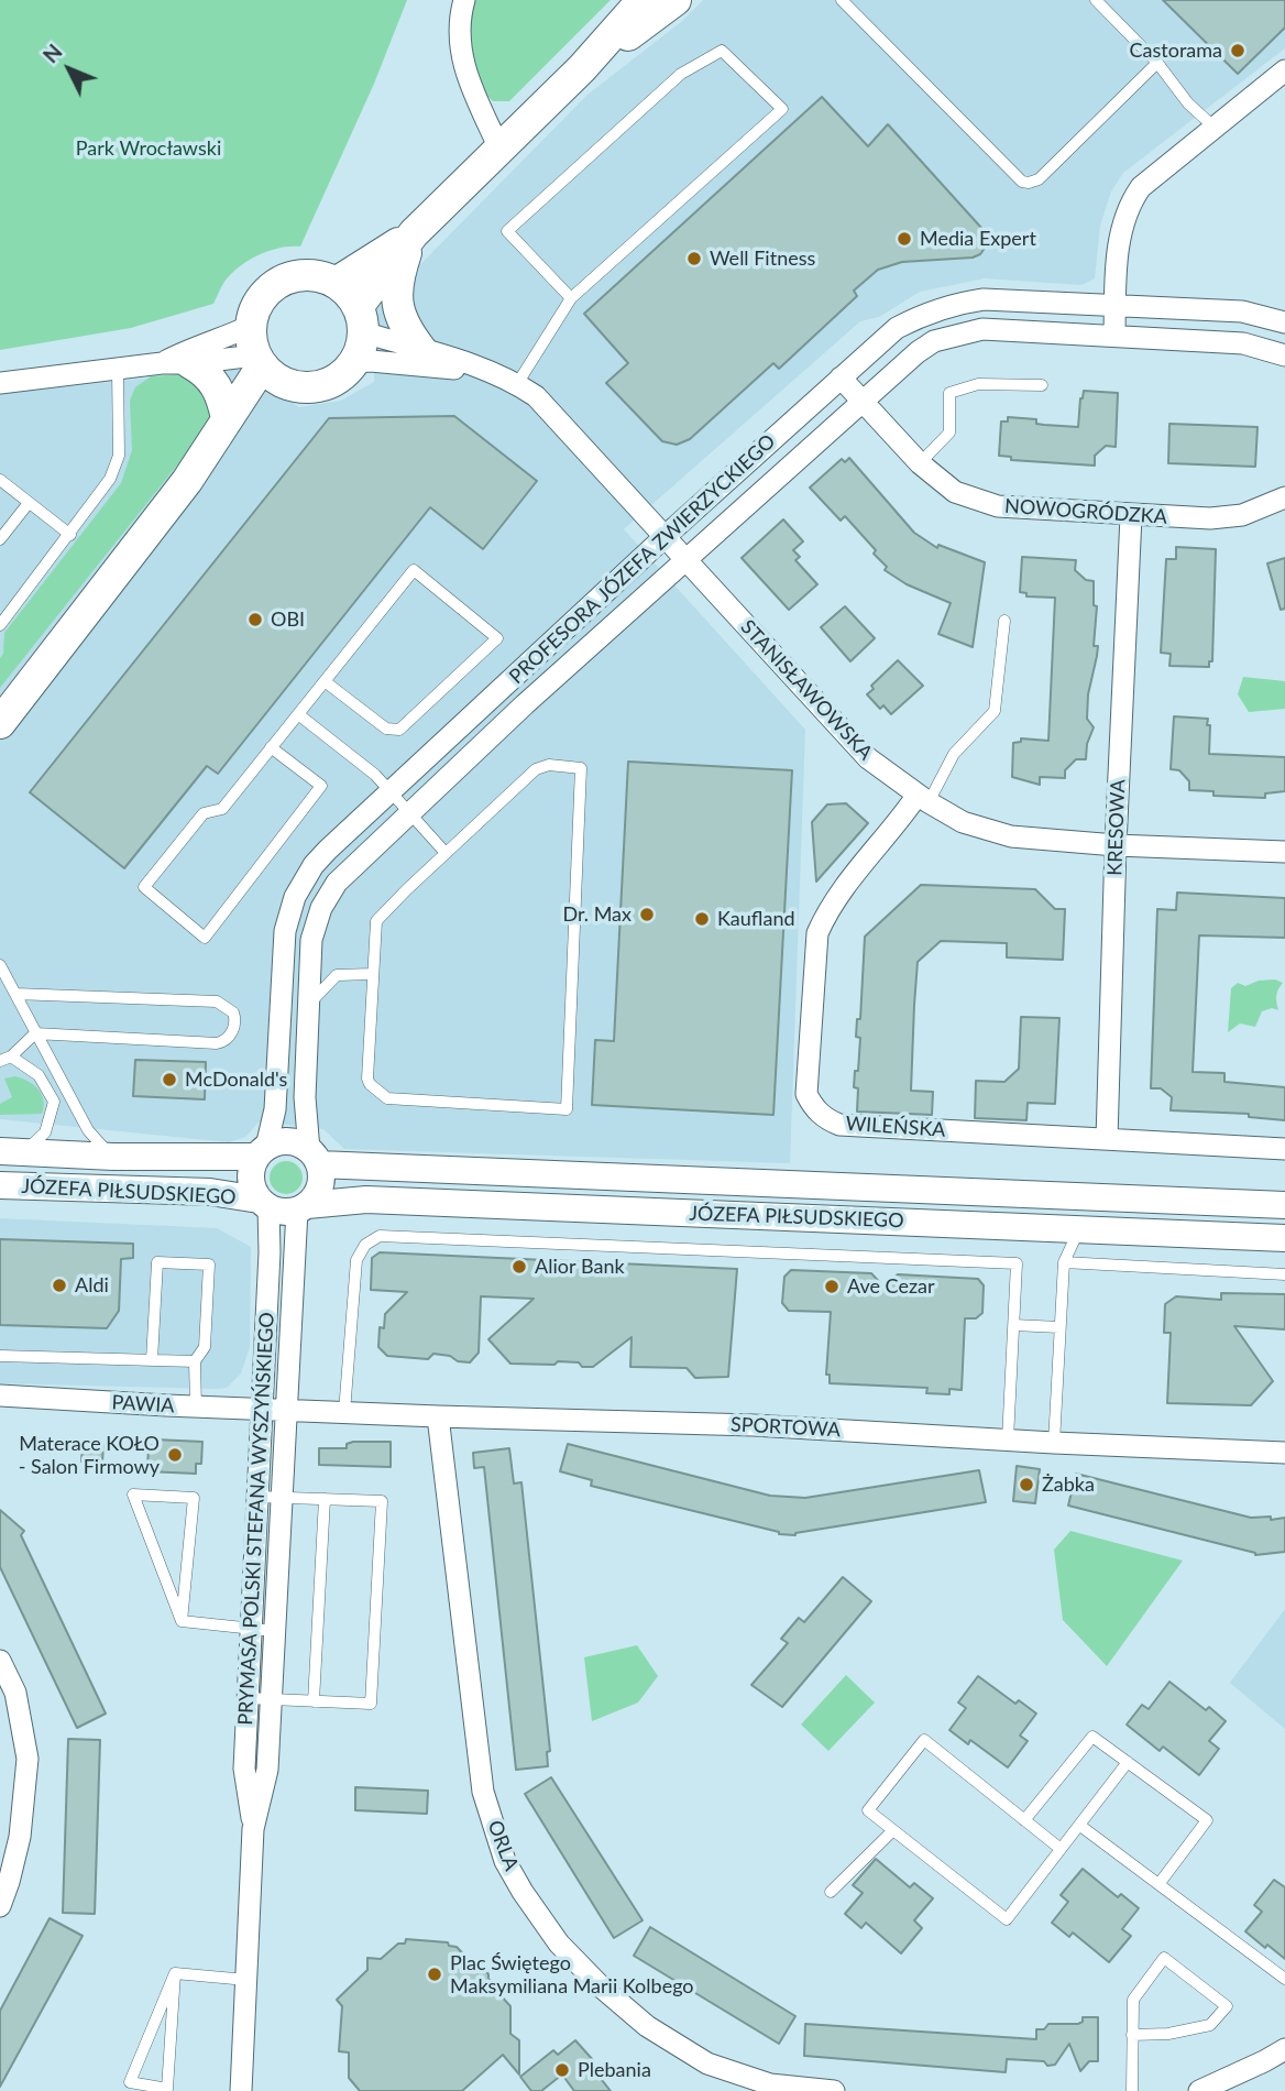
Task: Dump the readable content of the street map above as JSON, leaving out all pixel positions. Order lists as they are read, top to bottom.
{
  "streets": {
    "street": [
      "NOWOGRÓDZKA",
      "PROFESORA JÓZEFA ZWIERZYCKIEGO",
      "STANISŁAWOWSKA",
      "KRESOWA",
      "WILEŃSKA",
      "JÓZEFA PIŁSUDSKIEGO",
      "PAWIA",
      "SPORTOWA",
      "PRYMASA POLSKI STEFANA WYSZYŃSKIEGO",
      "ORLA"
    ]
  },
  "crossings": [
    ["NOWOGRÓDZKA", "PROFESORA JÓZEFA ZWIERZYCKIEGO"],
    ["NOWOGRÓDZKA", "KRESOWA"],
    ["PROFESORA JÓZEFA ZWIERZYCKIEGO", "STANISŁAWOWSKA"],
    ["PROFESORA JÓZEFA ZWIERZYCKIEGO", "JÓZEFA PIŁSUDSKIEGO"],
    ["PROFESORA JÓZEFA ZWIERZYCKIEGO", "PRYMASA POLSKI STEFANA WYSZYŃSKIEGO"],
    ["STANISŁAWOWSKA", "KRESOWA"],
    ["STANISŁAWOWSKA", "WILEŃSKA"],
    ["KRESOWA", "WILEŃSKA"],
    ["JÓZEFA PIŁSUDSKIEGO", "PRYMASA POLSKI STEFANA WYSZYŃSKIEGO"],
    ["PAWIA", "SPORTOWA"],
    ["PAWIA", "PRYMASA POLSKI STEFANA WYSZYŃSKIEGO"],
    ["SPORTOWA", "PRYMASA POLSKI STEFANA WYSZYŃSKIEGO"],
    ["SPORTOWA", "ORLA"]
  ],
  "parks": ["Park Wrocławski"],
  "places": [
    "Castorama",
    "Media Expert",
    "Well Fitness",
    "OBI",
    "Dr. Max",
    "Kaufland",
    "McDonald's",
    "Alior Bank",
    "Aldi",
    "Ave Cezar",
    "Materace KOŁO - Salon Firmowy",
    "Żabka",
    "Plac Świętego Maksymiliana Marii Kolbego",
    "Plebania"
  ],
  "north": "top left"
}
